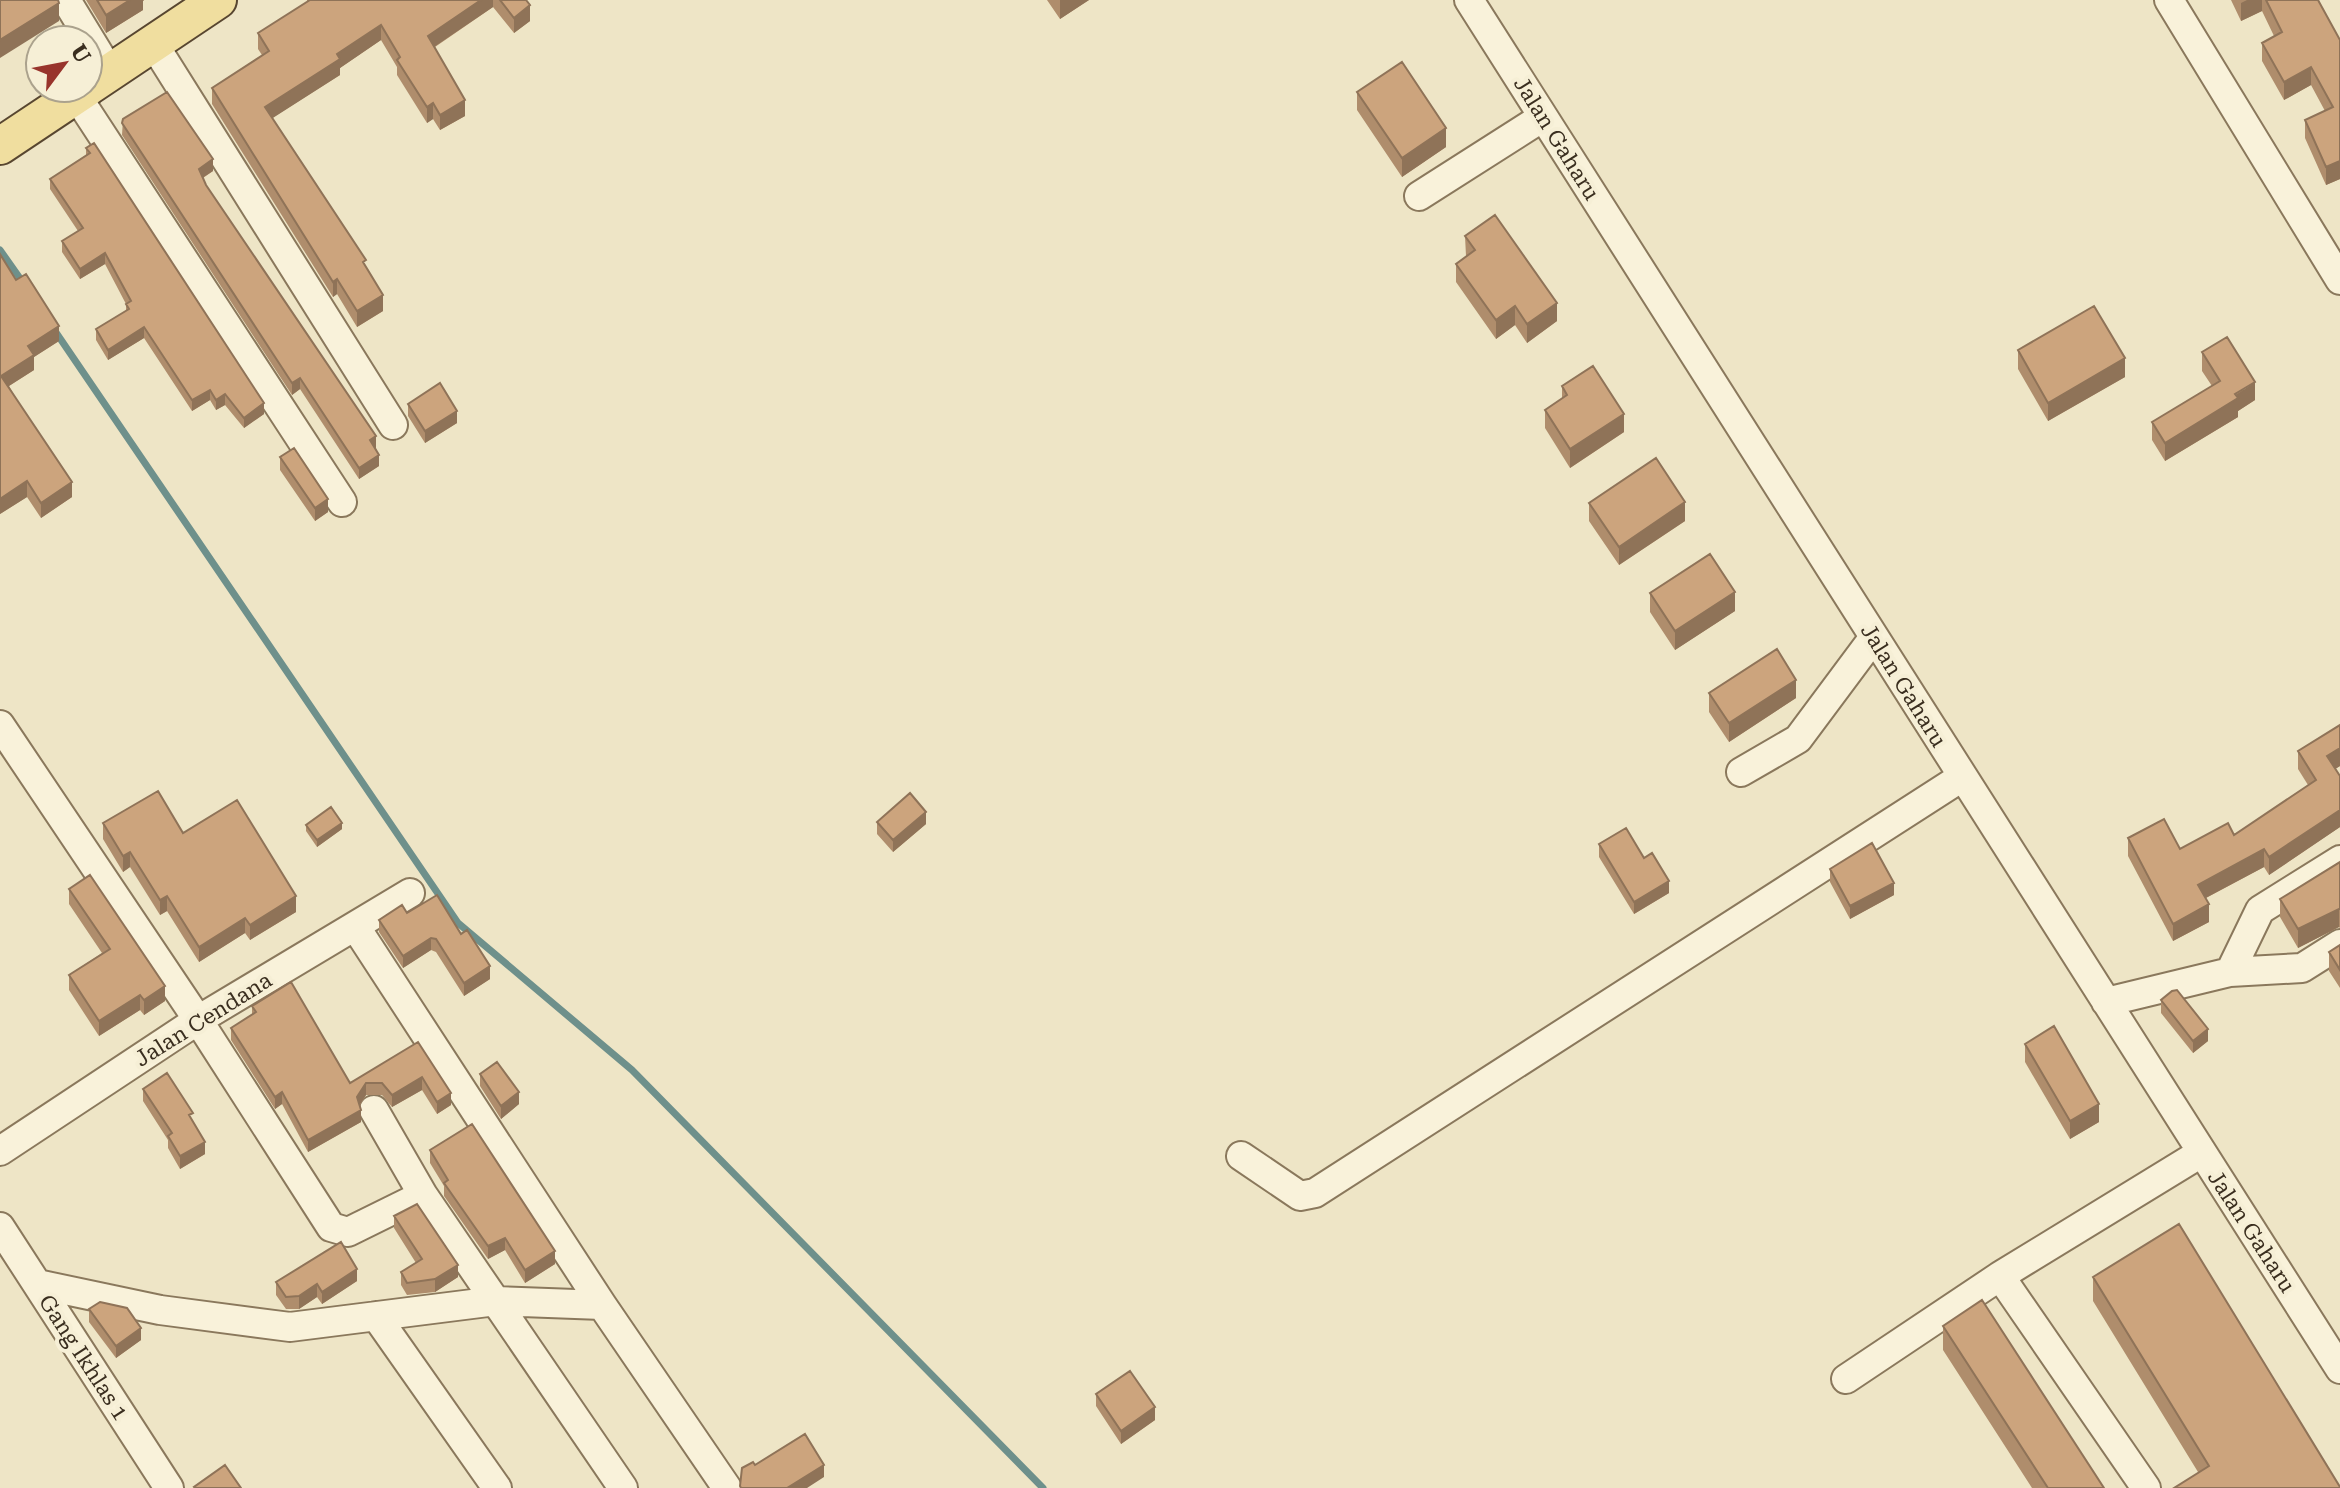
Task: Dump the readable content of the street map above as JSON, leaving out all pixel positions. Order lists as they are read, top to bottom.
{
  "streets": {
    "street": ["Jalan Gaharu", "Jalan Cendana", "Gang Ikhlas 1"]
  },
  "north": "top right"
}
